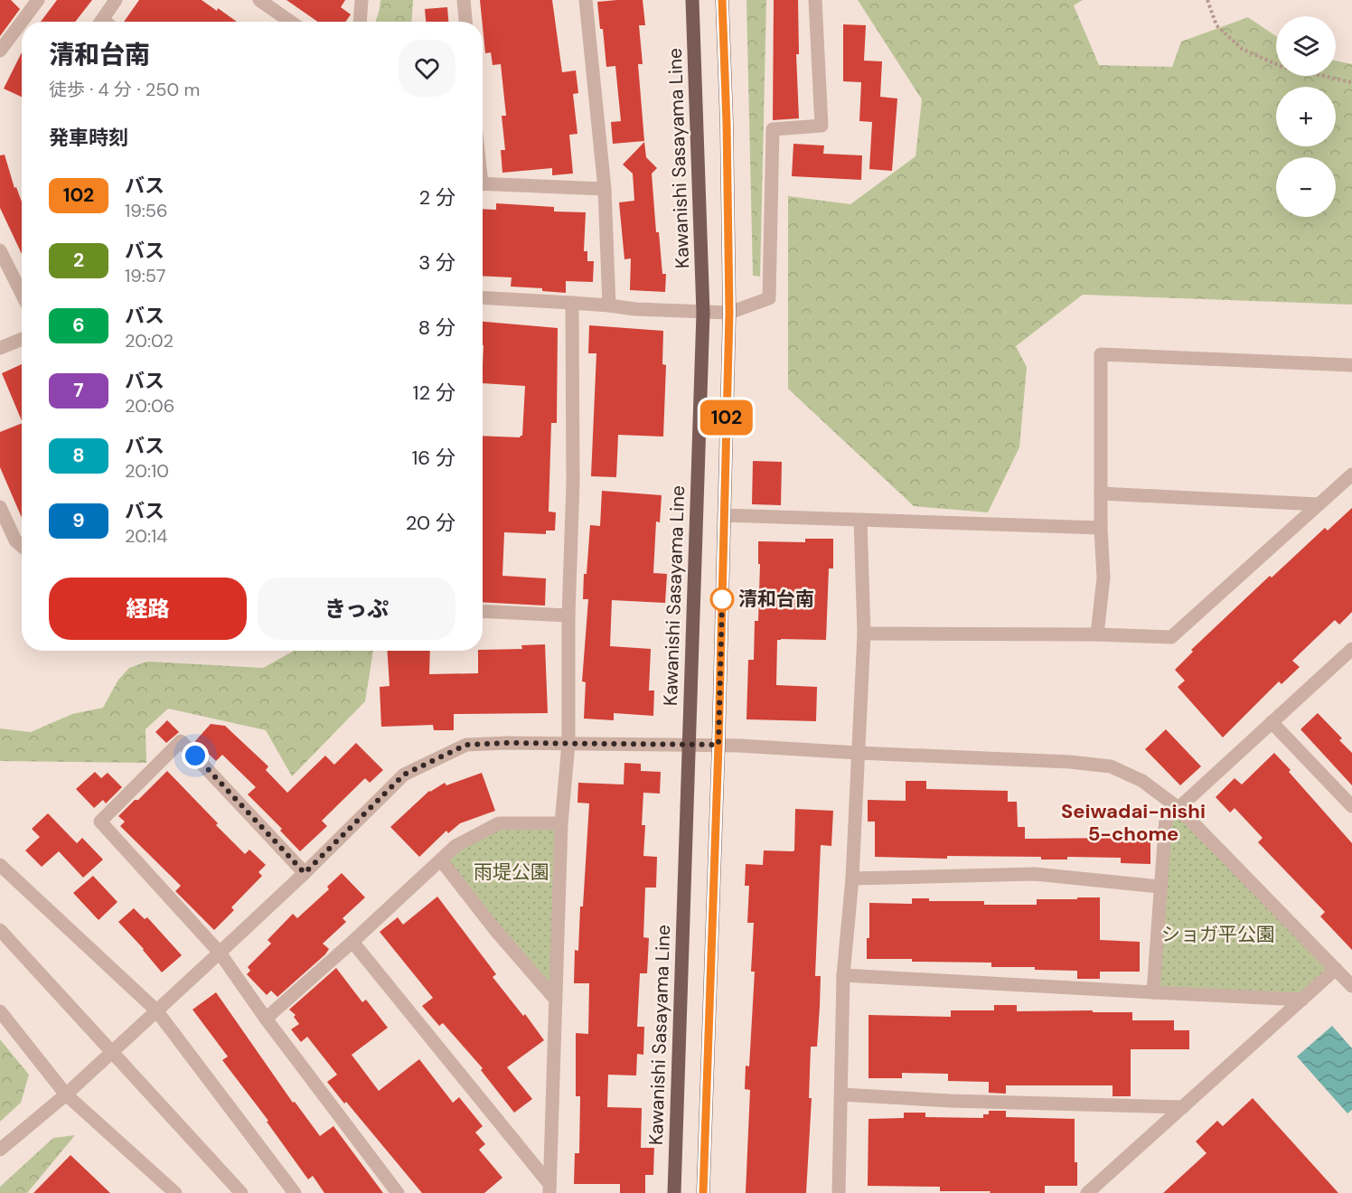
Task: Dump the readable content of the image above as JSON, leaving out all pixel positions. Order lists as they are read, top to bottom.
{
  "streets": {
    "main road": ["Kawanishi Sasayama Line"]
  },
  "districts": ["Seiwadai-nishi 5-chome"],
  "parks": ["雨堤公園", "ショガ平公園"],
  "places": ["清和台南"],
  "lines": ["bus line 102"],
  "page": {
    "on_map": "102",
    "map_buttons": ["+", "−"],
    "heading": [
      ["清和台南", "徒歩 · 4 分 · 250 m"],
      "発車時刻"
    ],
    "list": [
      {
        "mark": "102",
        "name": "バス",
        "note": "19:56",
        "value": "2 分"
      },
      {
        "mark": "2",
        "name": "バス",
        "note": "19:57",
        "value": "3 分"
      },
      {
        "mark": "6",
        "name": "バス",
        "note": "20:02",
        "value": "8 分"
      },
      {
        "mark": "7",
        "name": "バス",
        "note": "20:06",
        "value": "12 分"
      },
      {
        "mark": "8",
        "name": "バス",
        "note": "20:10",
        "value": "16 分"
      },
      {
        "mark": "9",
        "name": "バス",
        "note": "20:14",
        "value": "20 分"
      }
    ],
    "buttons": ["経路", "きっぷ"]
  }
}
